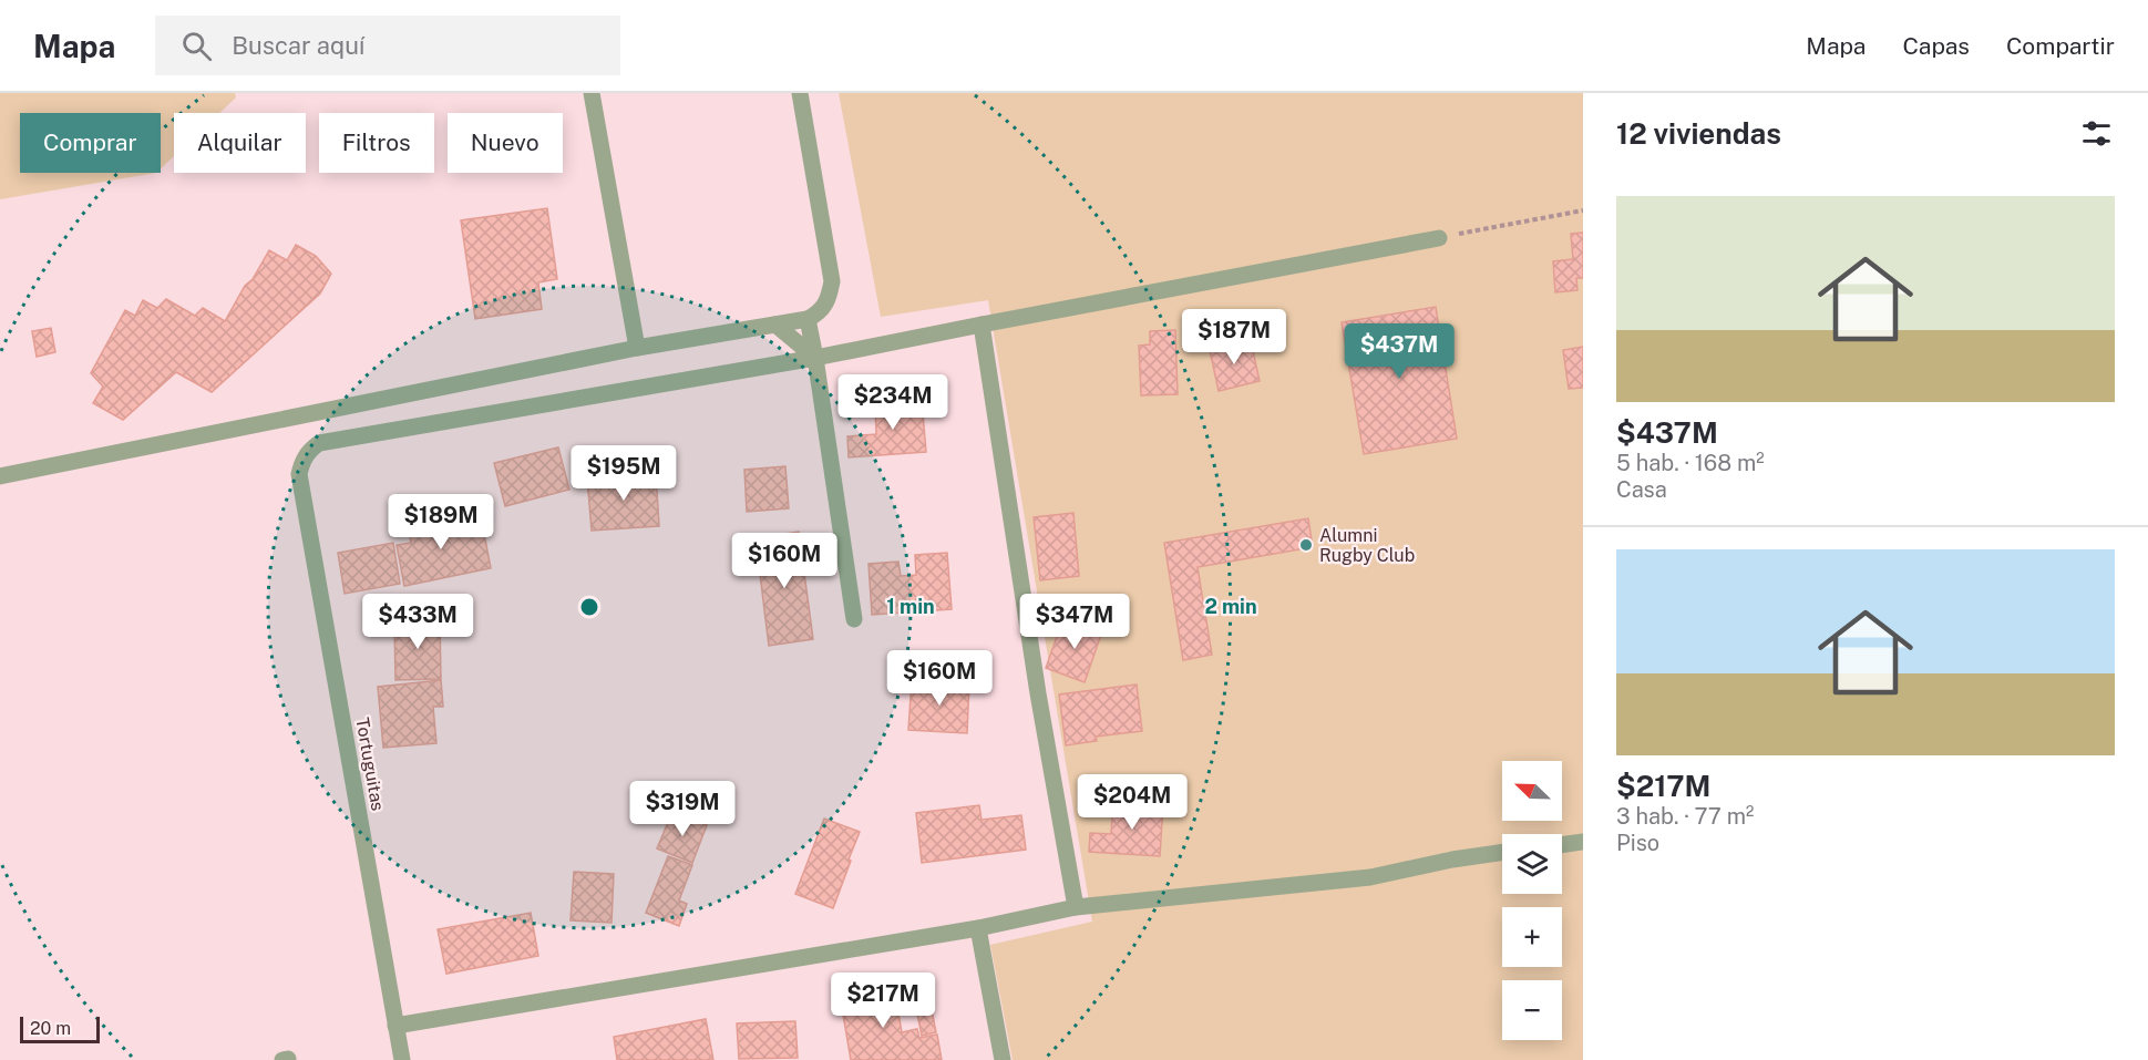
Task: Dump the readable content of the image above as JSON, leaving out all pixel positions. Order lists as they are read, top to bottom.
{
  "streets": {
    "street": ["Tortuguitas"]
  },
  "places": ["Alumni Rugby Club"],
  "scale_bar": "20 m",
  "north": "top left",
  "page": {
    "header": "Mapa",
    "search": "Buscar aquí",
    "nav": ["Mapa", "Capas", "Compartir"],
    "heading": "12 viviendas",
    "chip": [
      "Comprar",
      "Alquilar",
      "Filtros",
      "Nuevo"
    ],
    "list": [
      {
        "name": "$437M",
        "note": "5 hab. · 168 m² · Casa"
      },
      {
        "name": "$217M",
        "note": "3 hab. · 77 m² · Piso"
      }
    ],
    "price": [
      "$187M",
      "$437M",
      "$234M",
      "$195M",
      "$189M",
      "$160M",
      "$433M",
      "$347M",
      "$160M",
      "$204M",
      "$319M",
      "$217M"
    ],
    "map_buttons": ["+", "−"],
    "scale": "20 m"
  },
  "rings": ["1 min", "2 min"]
}
